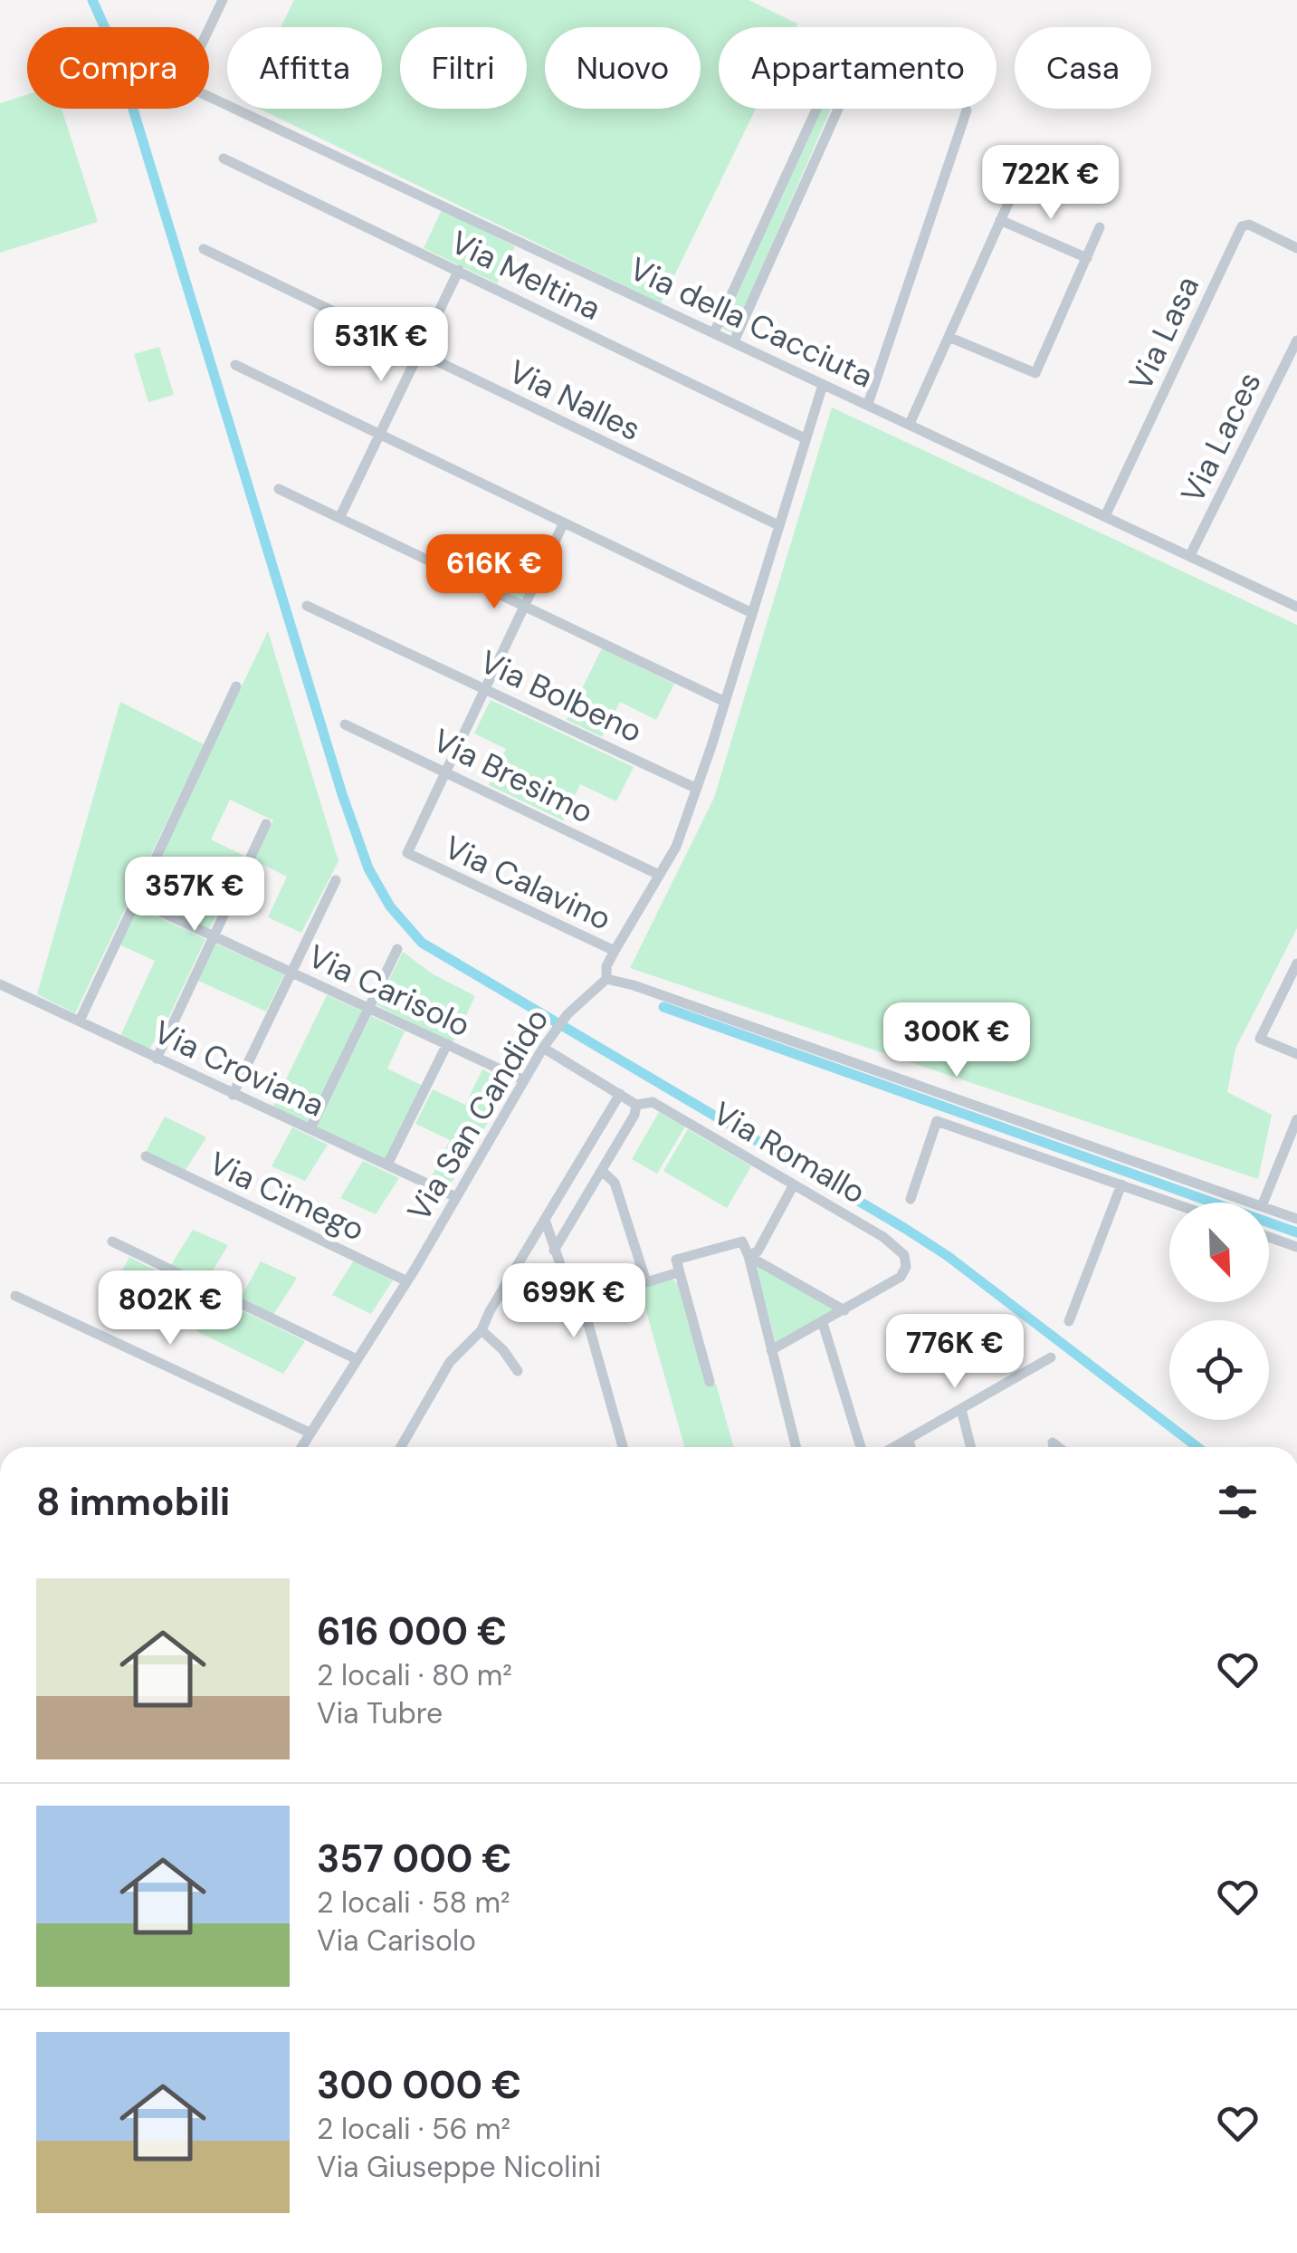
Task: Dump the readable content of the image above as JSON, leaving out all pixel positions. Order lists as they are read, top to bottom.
{
  "streets": {
    "street": [
      "Via Meltina",
      "Via della Cacciuta",
      "Via Lasa",
      "Via Nalles",
      "Via Laces",
      "Via Bolbeno",
      "Via Bresimo",
      "Via Calavino",
      "Via Carisolo",
      "Via Croviana",
      "Via San Candido",
      "Via Romallo",
      "Via Cimego"
    ]
  },
  "crossings": [
    ["Via della Cacciuta", "Via Lasa"],
    ["Via della Cacciuta", "Via Laces"],
    ["Via Bolbeno", "Via Calavino"],
    ["Via Bresimo", "Via Calavino"],
    ["Via Carisolo", "Via San Candido"],
    ["Via Croviana", "Via San Candido"],
    ["Via San Candido", "Via Romallo"],
    ["Via San Candido", "Via Cimego"]
  ],
  "north": "bottom right",
  "page": {
    "chip": [
      "Compra",
      "Affitta",
      "Filtri",
      "Nuovo",
      "Appartamento",
      "Casa"
    ],
    "price": [
      "722K €",
      "531K €",
      "616K €",
      "357K €",
      "300K €",
      "699K €",
      "802K €",
      "776K €"
    ],
    "heading": "8 immobili",
    "list": [
      {
        "name": "616 000 €",
        "note": "2 locali · 80 m² · Via Tubre"
      },
      {
        "name": "357 000 €",
        "note": "2 locali · 58 m² · Via Carisolo"
      },
      {
        "name": "300 000 €",
        "note": "2 locali · 56 m² · Via Giuseppe Nicolini"
      }
    ]
  }
}
